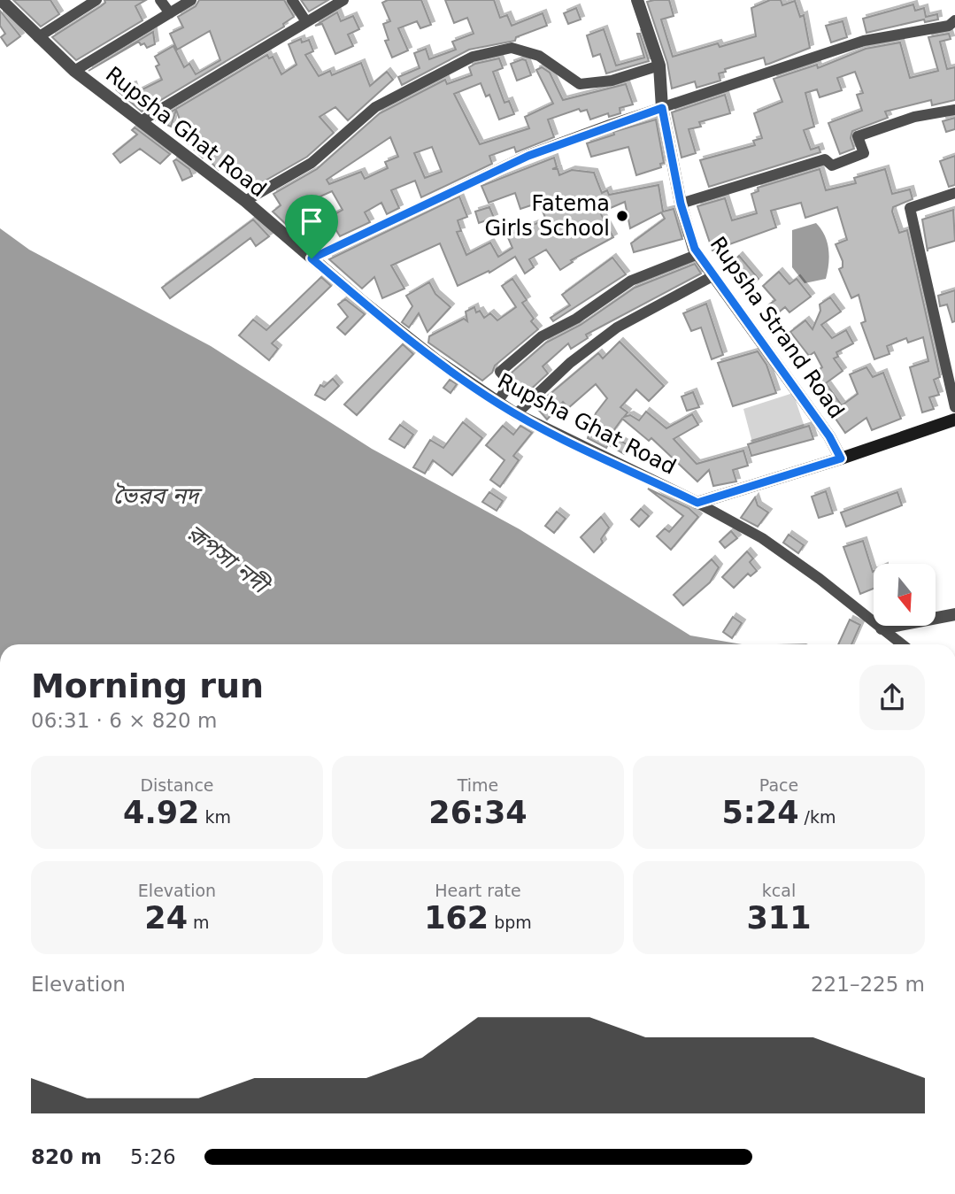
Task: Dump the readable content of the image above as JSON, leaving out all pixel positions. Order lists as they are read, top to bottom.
{
  "streets": {
    "street": ["Rupsha Ghat Road", "Rupsha Strand Road"]
  },
  "water": ["ভৈরব নদ", "রূপসা নদী"],
  "places": ["Fatema Girls School"],
  "north": "bottom",
  "page": {
    "heading": ["Morning run", "06:31 · 6 × 820 m"],
    "stats": [
      ["Distance", "4.92 km"],
      ["Time", "26:34"],
      ["Pace", "5:24 /km"],
      ["Elevation", "24 m"],
      ["Heart rate", "162 bpm"],
      ["kcal", "311"]
    ],
    "chart": ["Elevation", "221–225 m"],
    "list": [
      {
        "name": "820 m",
        "note": "5:26"
      }
    ]
  }
}
